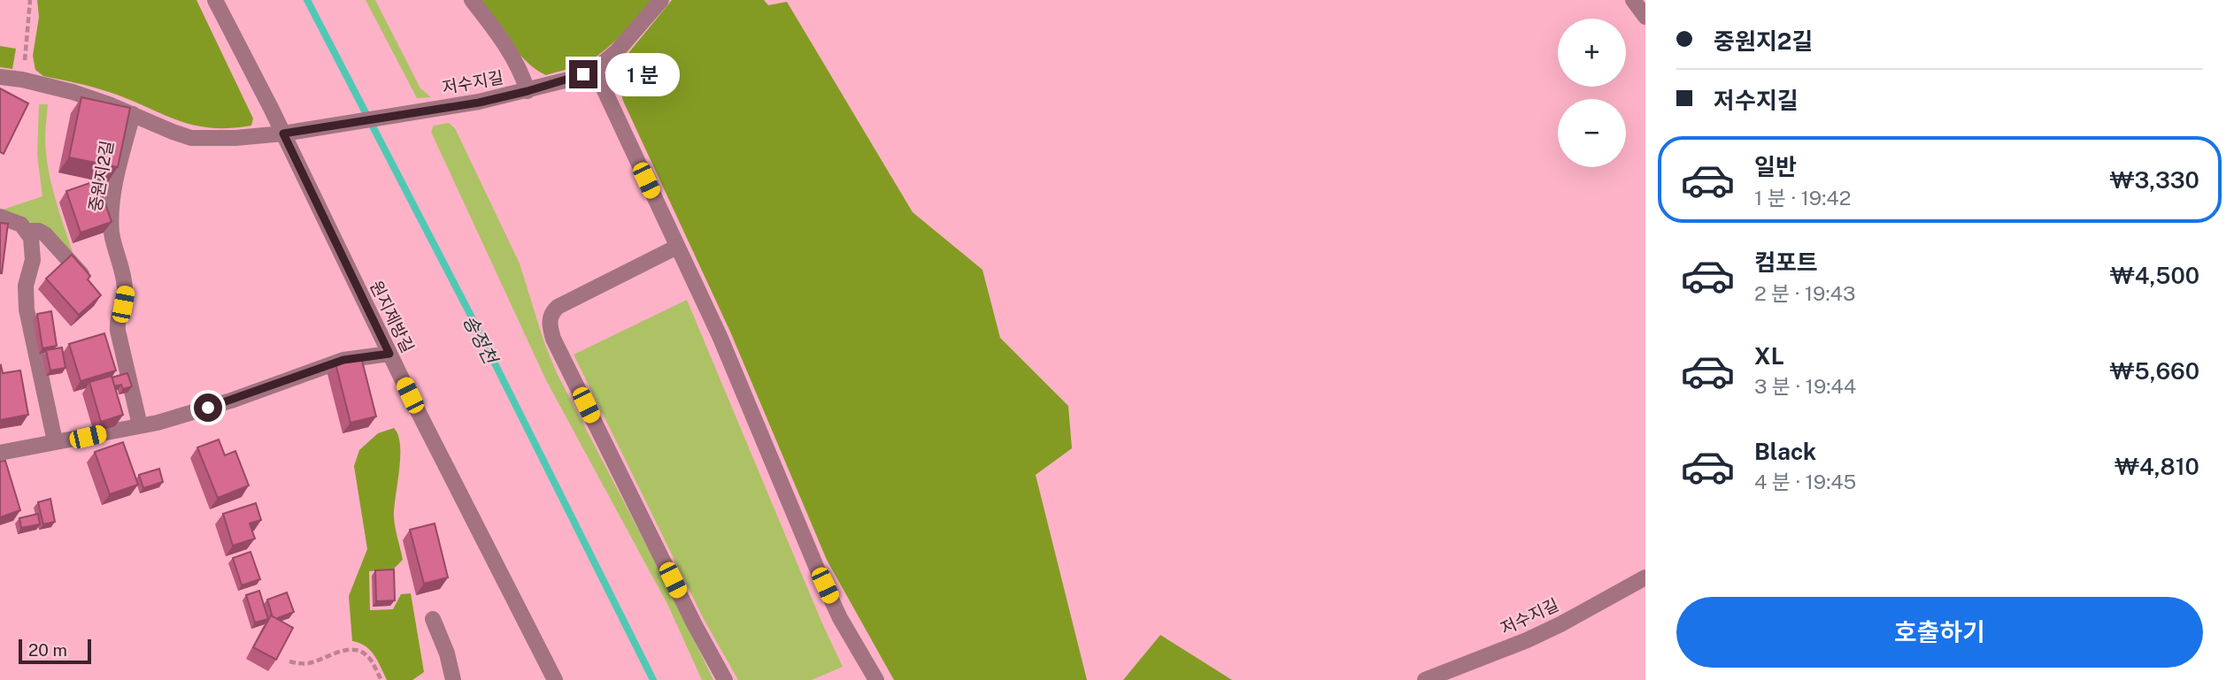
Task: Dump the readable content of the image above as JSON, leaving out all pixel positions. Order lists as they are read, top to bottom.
{
  "streets": {
    "street": ["저수지길", "중원지2길", "원지제방길"]
  },
  "crossings": [
    ["저수지길", "원지제방길"]
  ],
  "water": ["송정천"],
  "scale_bar": "20 m",
  "page": {
    "banner": ["중원지2길", "저수지길"],
    "map_buttons": ["+", "−"],
    "bubble": "1 분",
    "list": [
      {
        "name": "일반",
        "note": "1 분 · 19:42",
        "value": "₩3,330"
      },
      {
        "name": "컴포트",
        "note": "2 분 · 19:43",
        "value": "₩4,500"
      },
      {
        "name": "XL",
        "note": "3 분 · 19:44",
        "value": "₩5,660"
      },
      {
        "name": "Black",
        "note": "4 분 · 19:45",
        "value": "₩4,810"
      }
    ],
    "buttons": "호출하기",
    "scale": "20 m"
  }
}
